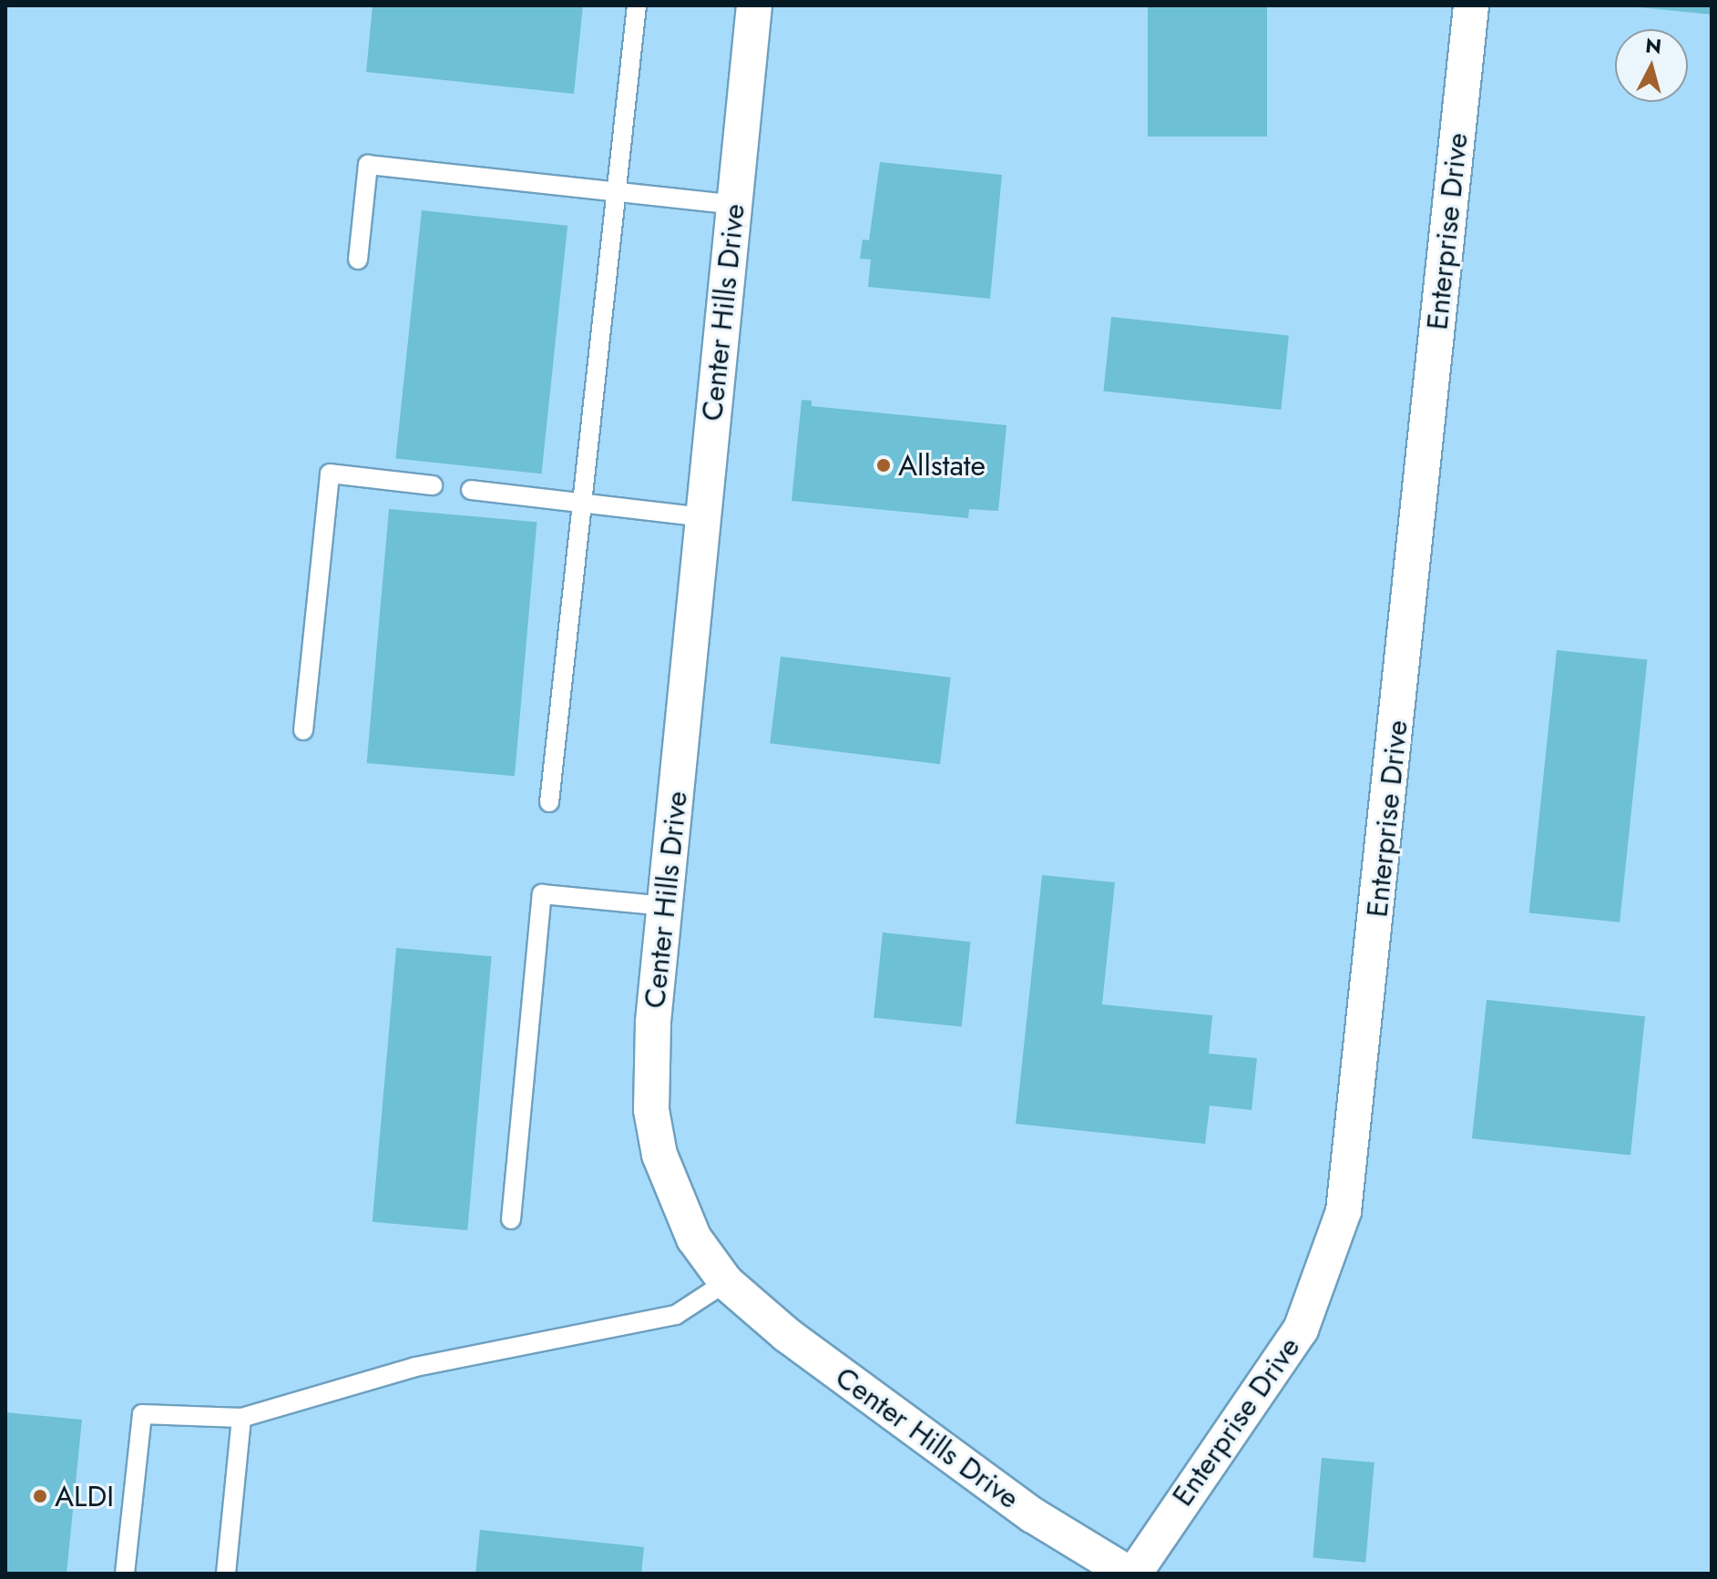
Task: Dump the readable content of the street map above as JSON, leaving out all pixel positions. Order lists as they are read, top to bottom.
{
  "streets": {
    "street": ["Enterprise Drive", "Center Hills Drive"]
  },
  "places": ["Allstate", "ALDI"],
  "north": "top"
}
